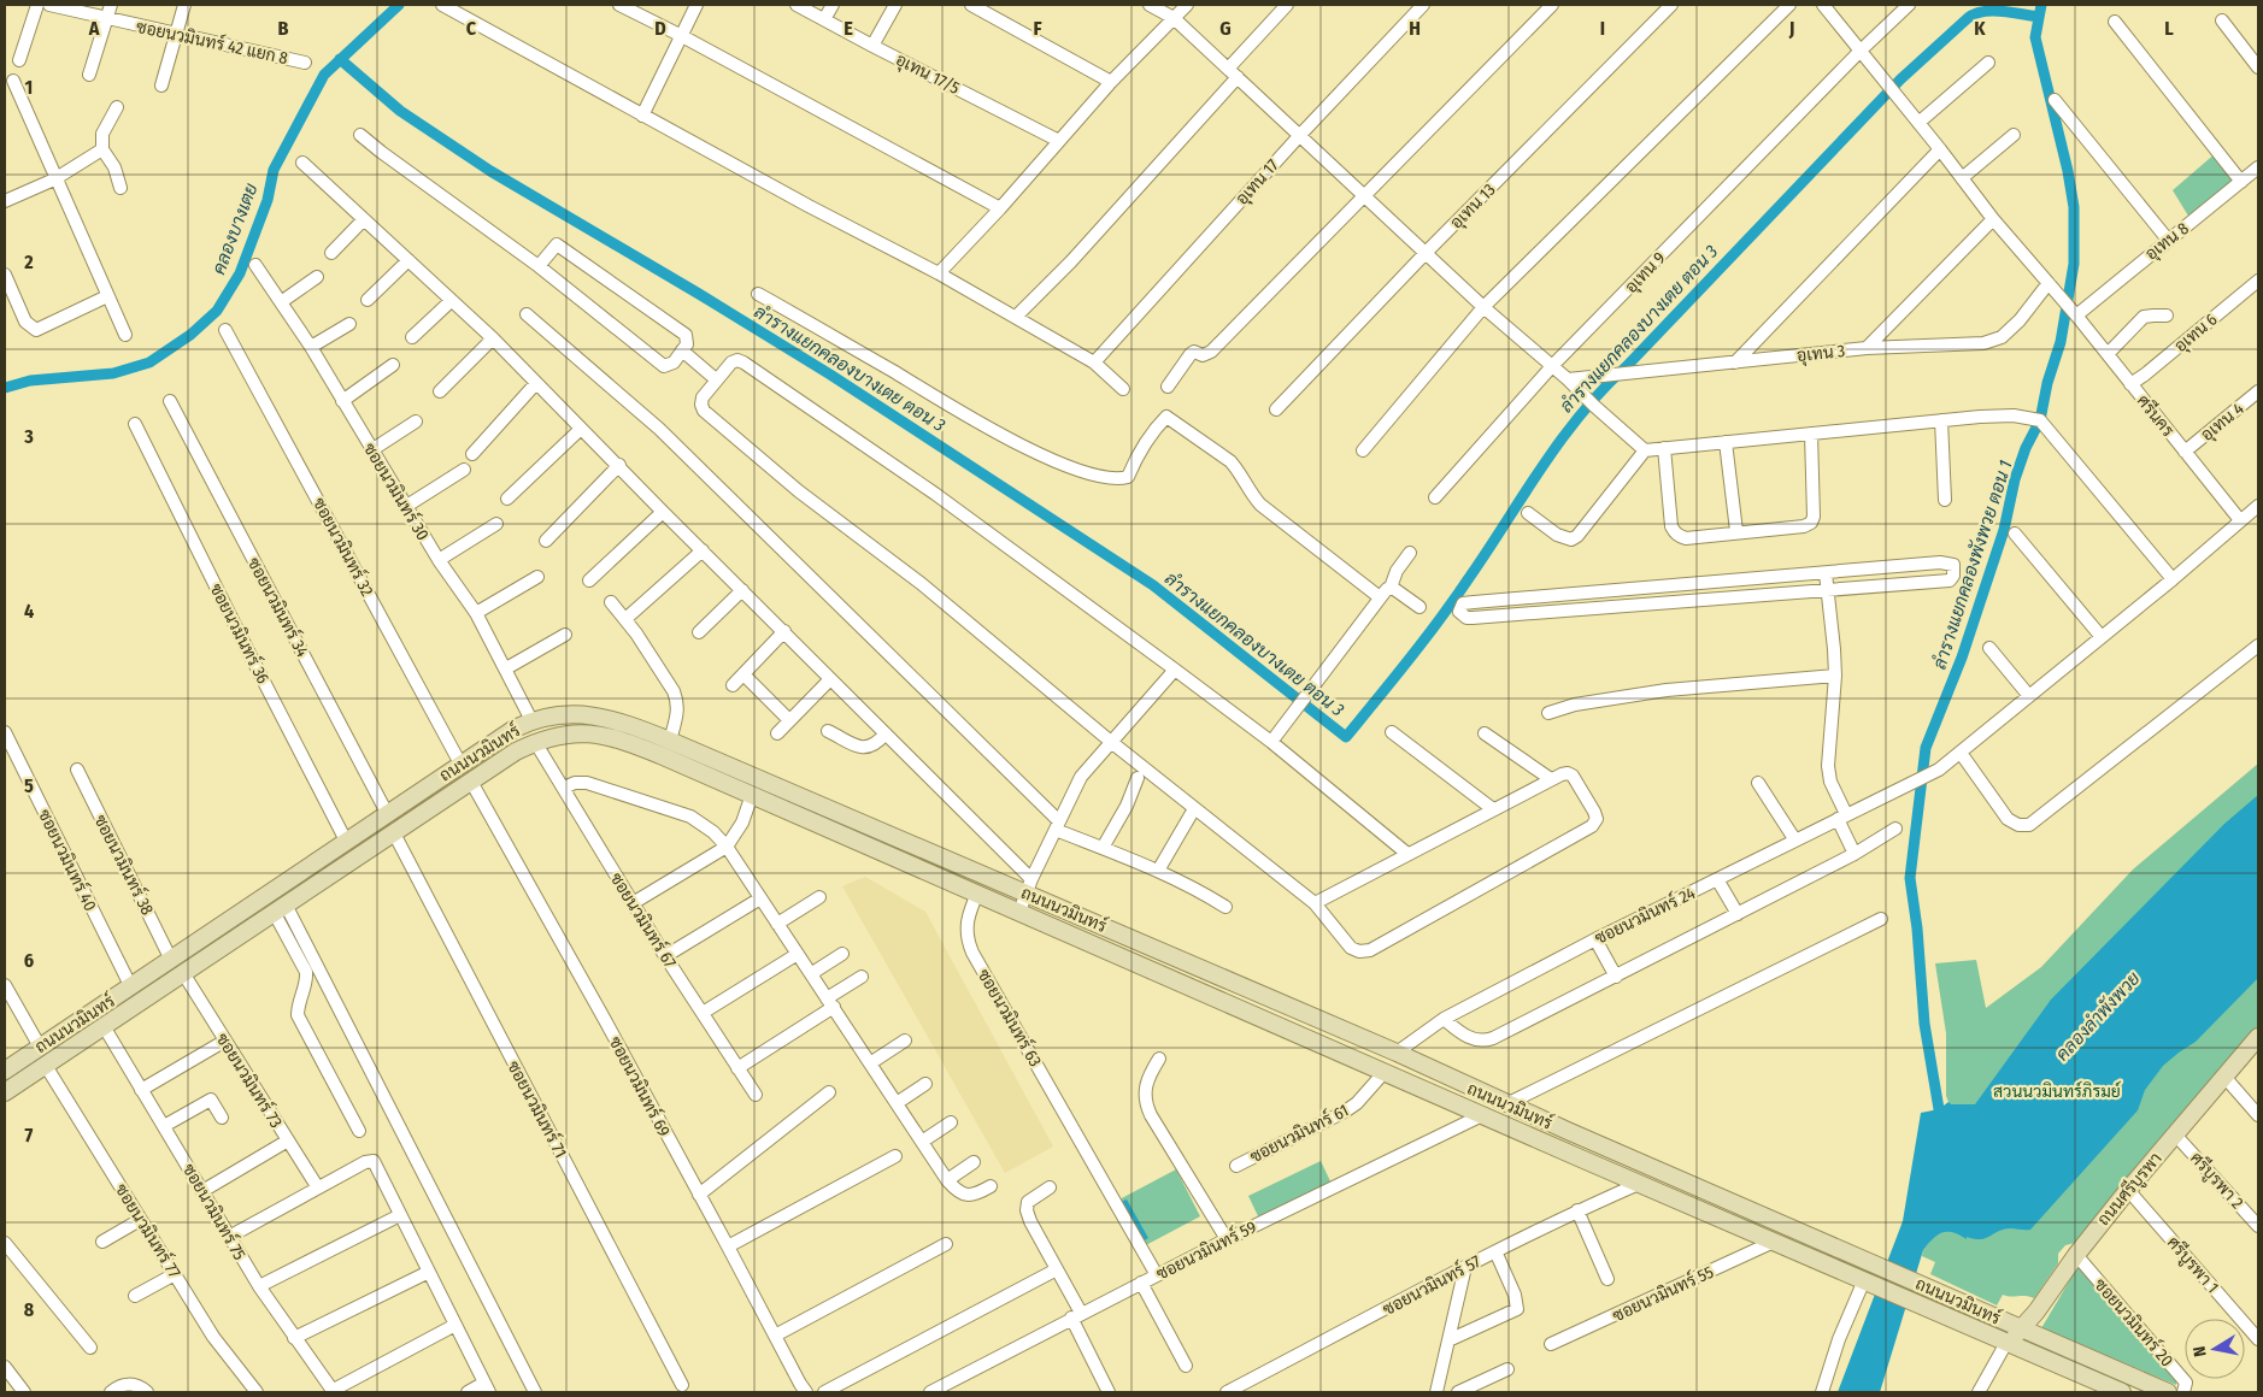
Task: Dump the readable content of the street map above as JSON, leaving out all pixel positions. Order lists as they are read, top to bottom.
{
  "streets": {
    "main road": ["ถนนนวมินทร์", "ถนนศรีบูรพา"],
    "street": [
      "ซอยนวมินทร์ 42 แยก 8",
      "อุเทน 17/5",
      "อุเทน 17",
      "อุเทน 13",
      "อุเทน 8",
      "อุเทน 9",
      "อุเทน 6",
      "อุเทน 3",
      "ศรีนคร",
      "อุเทน 4",
      "ซอยนวมินทร์ 30",
      "ซอยนวมินทร์ 32",
      "ซอยนวมินทร์ 34",
      "ซอยนวมินทร์ 36",
      "ซอยนวมินทร์ 40",
      "ซอยนวมินทร์ 38",
      "ซอยนวมินทร์ 24",
      "ซอยนวมินทร์ 67",
      "ซอยนวมินทร์ 63",
      "ซอยนวมินทร์ 73",
      "ซอยนวมินทร์ 69",
      "ซอยนวมินทร์ 71",
      "ซอยนวมินทร์ 61",
      "ศรีบูรพา 2",
      "ซอยนวมินทร์ 75",
      "ซอยนวมินทร์ 77",
      "ซอยนวมินทร์ 59",
      "ศรีบูรพา 1",
      "ซอยนวมินทร์ 57",
      "ซอยนวมินทร์ 55",
      "ซอยนวมินทร์ 20"
    ]
  },
  "crossings": [
    ["อุเทน 8", "ศรีนคร"],
    ["อุเทน 9", "ศรีนคร"],
    ["อุเทน 6", "ศรีนคร"],
    ["อุเทน 3", "ศรีนคร"],
    ["ศรีนคร", "อุเทน 4"],
    ["ศรีนคร", "ซอยนวมินทร์ 24"],
    ["ซอยนวมินทร์ 30", "ถนนนวมินทร์"],
    ["ซอยนวมินทร์ 32", "ถนนนวมินทร์"],
    ["ซอยนวมินทร์ 34", "ถนนนวมินทร์"],
    ["ซอยนวมินทร์ 36", "ถนนนวมินทร์"],
    ["ถนนนวมินทร์", "ซอยนวมินทร์ 40"],
    ["ถนนนวมินทร์", "ซอยนวมินทร์ 38"],
    ["ถนนนวมินทร์", "ซอยนวมินทร์ 24"],
    ["ถนนนวมินทร์", "ซอยนวมินทร์ 67"],
    ["ถนนนวมินทร์", "ซอยนวมินทร์ 63"],
    ["ถนนนวมินทร์", "ซอยนวมินทร์ 73"],
    ["ถนนนวมินทร์", "ซอยนวมินทร์ 69"],
    ["ถนนนวมินทร์", "ซอยนวมินทร์ 71"],
    ["ถนนนวมินทร์", "ซอยนวมินทร์ 61"],
    ["ถนนนวมินทร์", "ถนนศรีบูรพา"],
    ["ถนนนวมินทร์", "ซอยนวมินทร์ 75"],
    ["ถนนนวมินทร์", "ซอยนวมินทร์ 77"],
    ["ถนนนวมินทร์", "ซอยนวมินทร์ 59"],
    ["ถนนนวมินทร์", "ซอยนวมินทร์ 57"],
    ["ถนนนวมินทร์", "ซอยนวมินทร์ 55"],
    ["ซอยนวมินทร์ 63", "ซอยนวมินทร์ 59"],
    ["ศรีบูรพา 2", "ถนนศรีบูรพา"],
    ["ถนนศรีบูรพา", "ศรีบูรพา 1"],
    ["ถนนศรีบูรพา", "ซอยนวมินทร์ 20"]
  ],
  "water": [
    "คลองบางเตย",
    "ลำรางแยกคลองบางเตย ตอน 3",
    "ลำรางแยกคลองพังพวย ตอน 1",
    "คลองลำพังพวย"
  ],
  "parks": ["สวนนวมินทร์ภิรมย์"],
  "north": "left",
  "grid": {
    "columns": [
      "A",
      "B",
      "C",
      "D",
      "E",
      "F",
      "G",
      "H",
      "I",
      "J",
      "K",
      "L"
    ],
    "rows": [
      "1",
      "2",
      "3",
      "4",
      "5",
      "6",
      "7",
      "8"
    ]
  }
}
